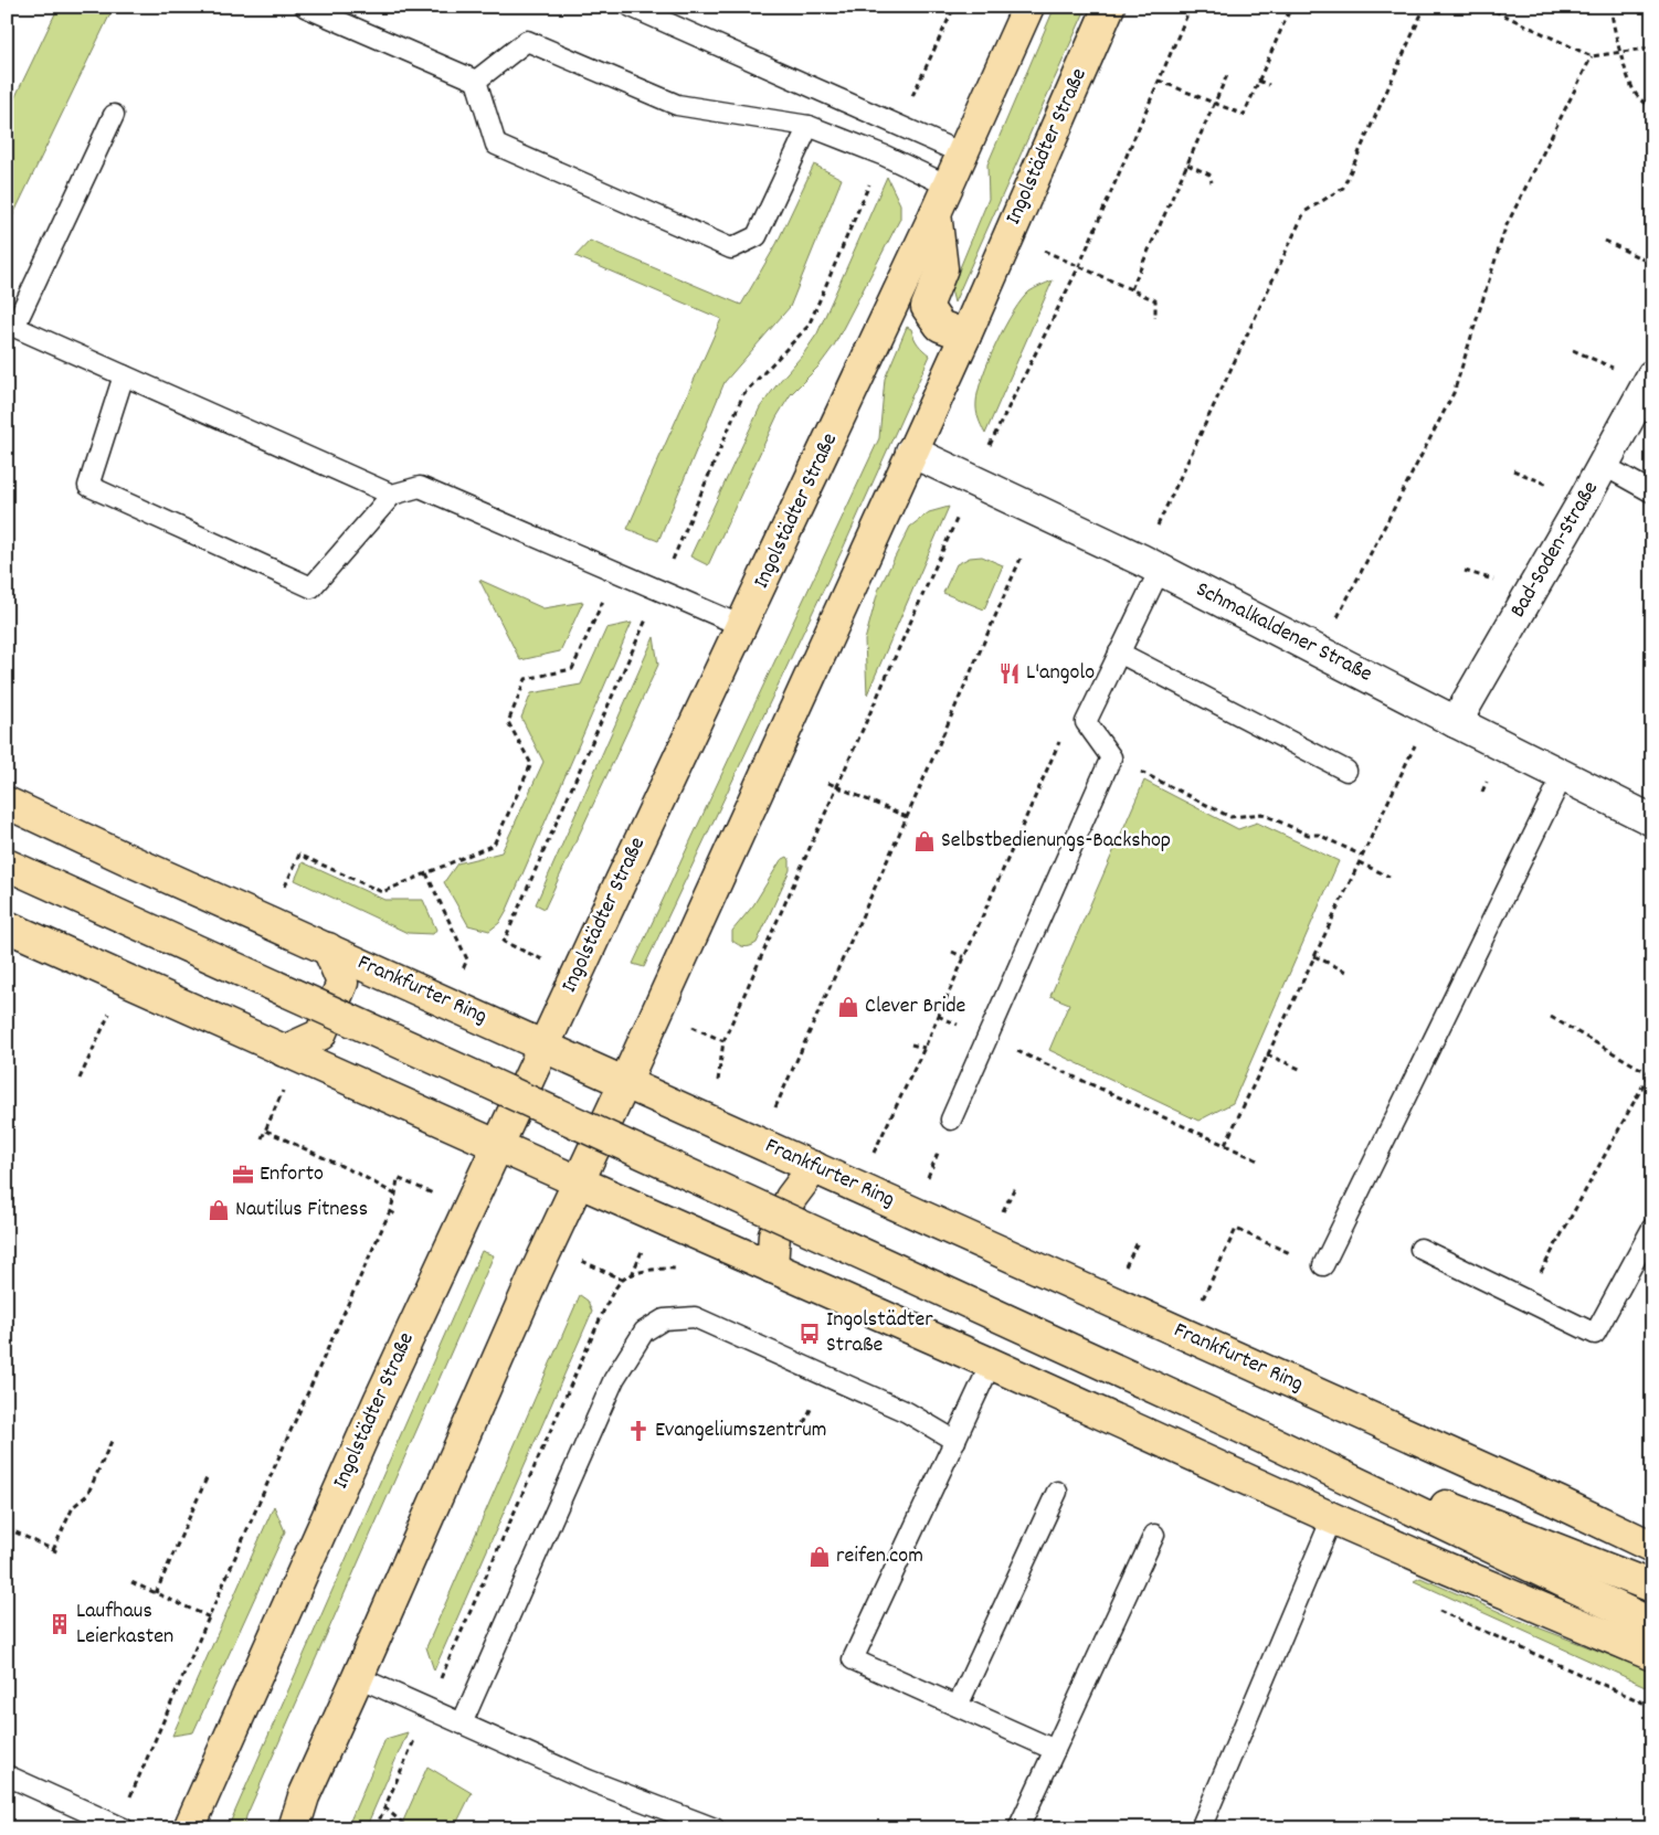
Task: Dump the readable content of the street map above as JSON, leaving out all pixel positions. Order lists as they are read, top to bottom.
{
  "streets": {
    "main road": ["Ingolstädter Straße", "Frankfurter Ring"],
    "street": ["Bad-Soden-Straße", "Schmalkaldener Straße"]
  },
  "crossings": [
    ["Ingolstädter Straße", "Schmalkaldener Straße"],
    ["Ingolstädter Straße", "Frankfurter Ring"],
    ["Bad-Soden-Straße", "Schmalkaldener Straße"]
  ],
  "places": {
    "restaurant": ["L'angolo"],
    "shop": [
      "Selbstbedienungs-Backshop",
      "Clever Bride",
      "Nautilus Fitness",
      "reifen.com"
    ],
    "office": ["Enforto"],
    "bus stop": ["Ingolstädter Straße"],
    "church": ["Evangeliumszentrum"],
    "building": ["Laufhaus Leierkasten"]
  }
}
